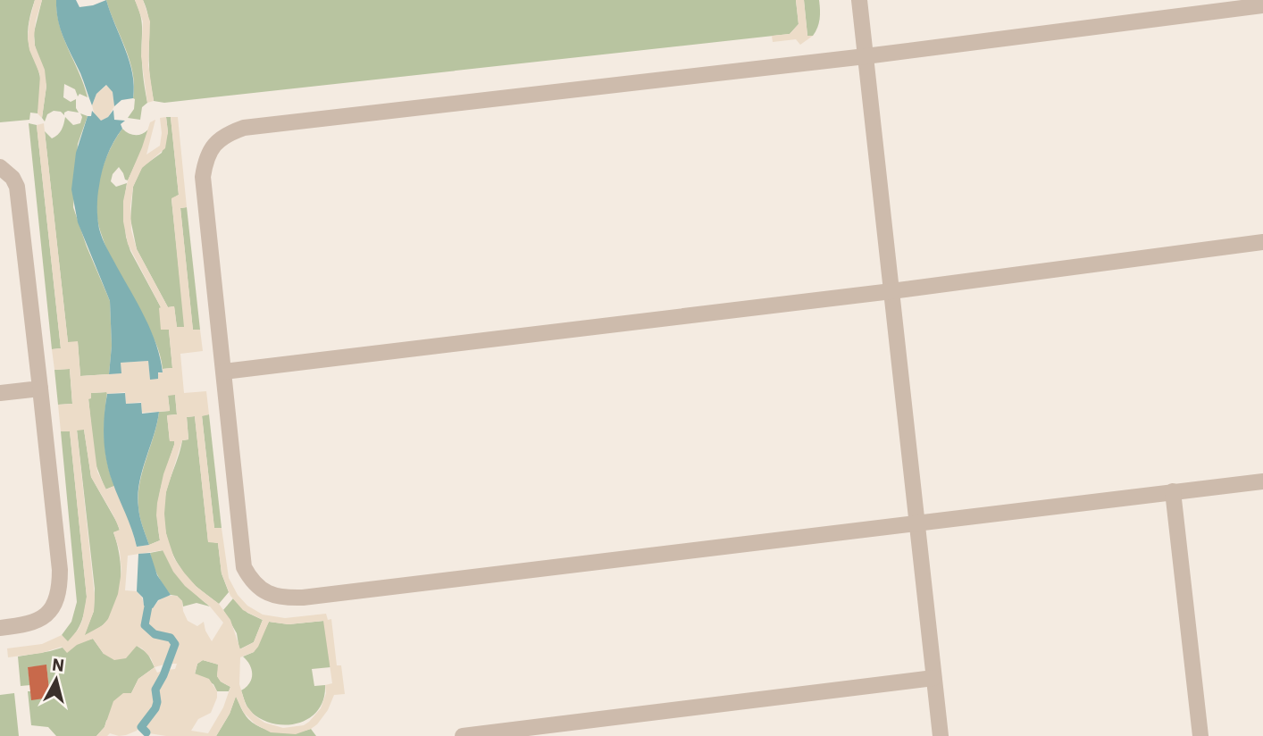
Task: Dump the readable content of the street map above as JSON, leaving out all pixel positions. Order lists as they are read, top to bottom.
{
  "north": "top"
}
